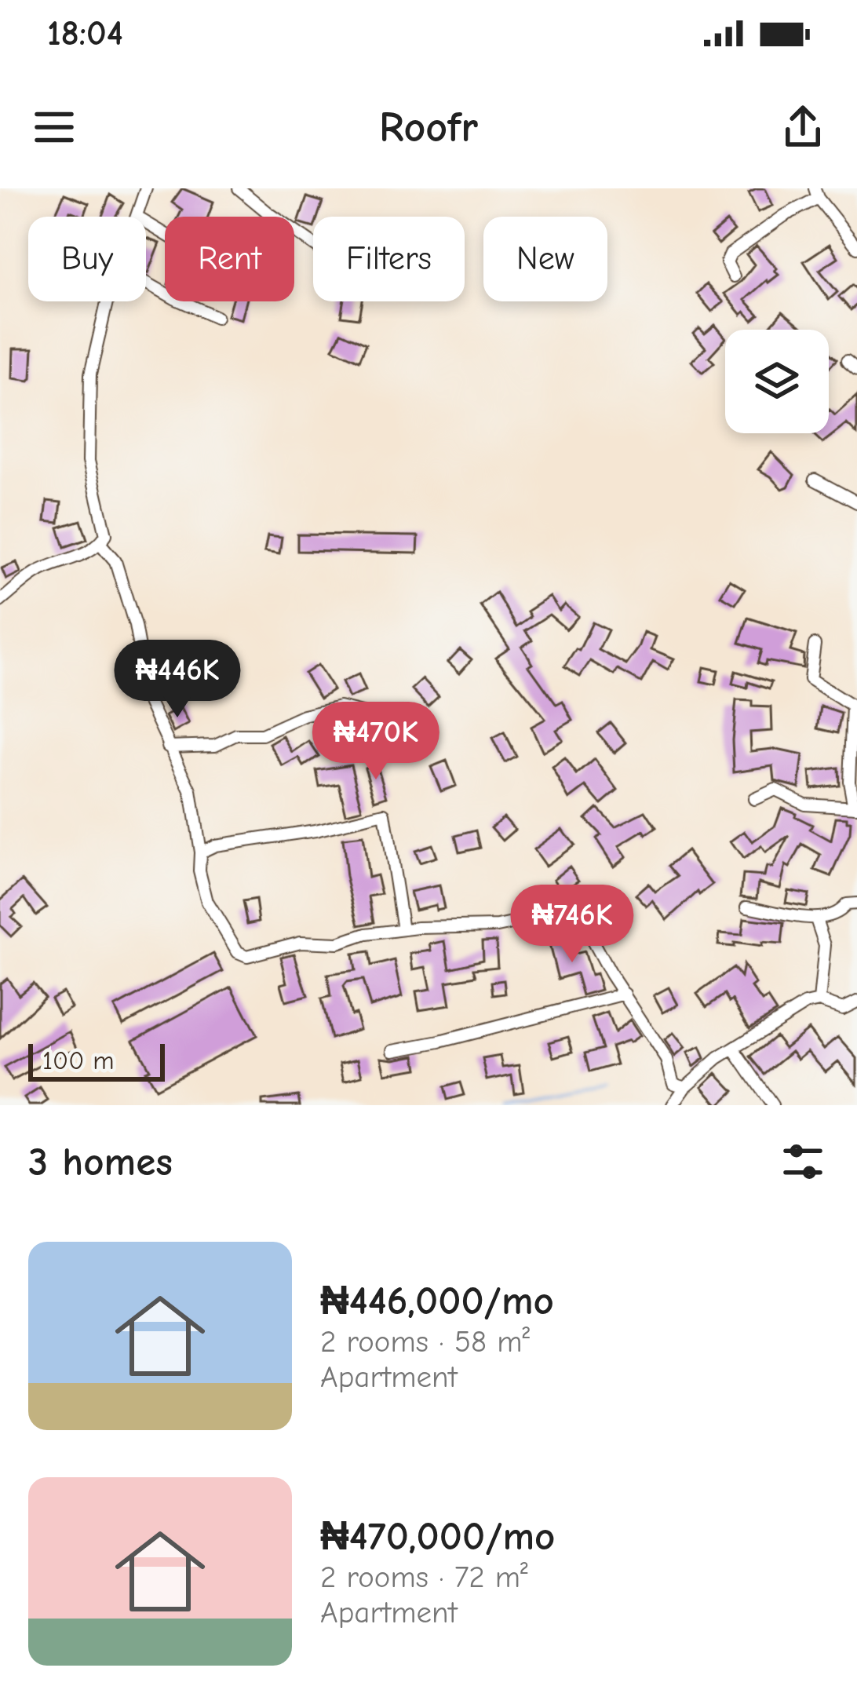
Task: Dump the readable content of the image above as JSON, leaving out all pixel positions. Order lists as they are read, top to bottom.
{
  "scale_bar": "100 m",
  "page": {
    "status": "18:04",
    "header": "Roofr",
    "chip": [
      "Buy",
      "Rent",
      "Filters",
      "New"
    ],
    "price": ["₦446K", "₦470K", "₦746K"],
    "scale": "100 m",
    "heading": "3 homes",
    "list": [
      {
        "name": "₦446,000/mo",
        "note": "2 rooms · 58 m² · Apartment"
      },
      {
        "name": "₦470,000/mo",
        "note": "2 rooms · 72 m² · Apartment"
      }
    ]
  }
}
